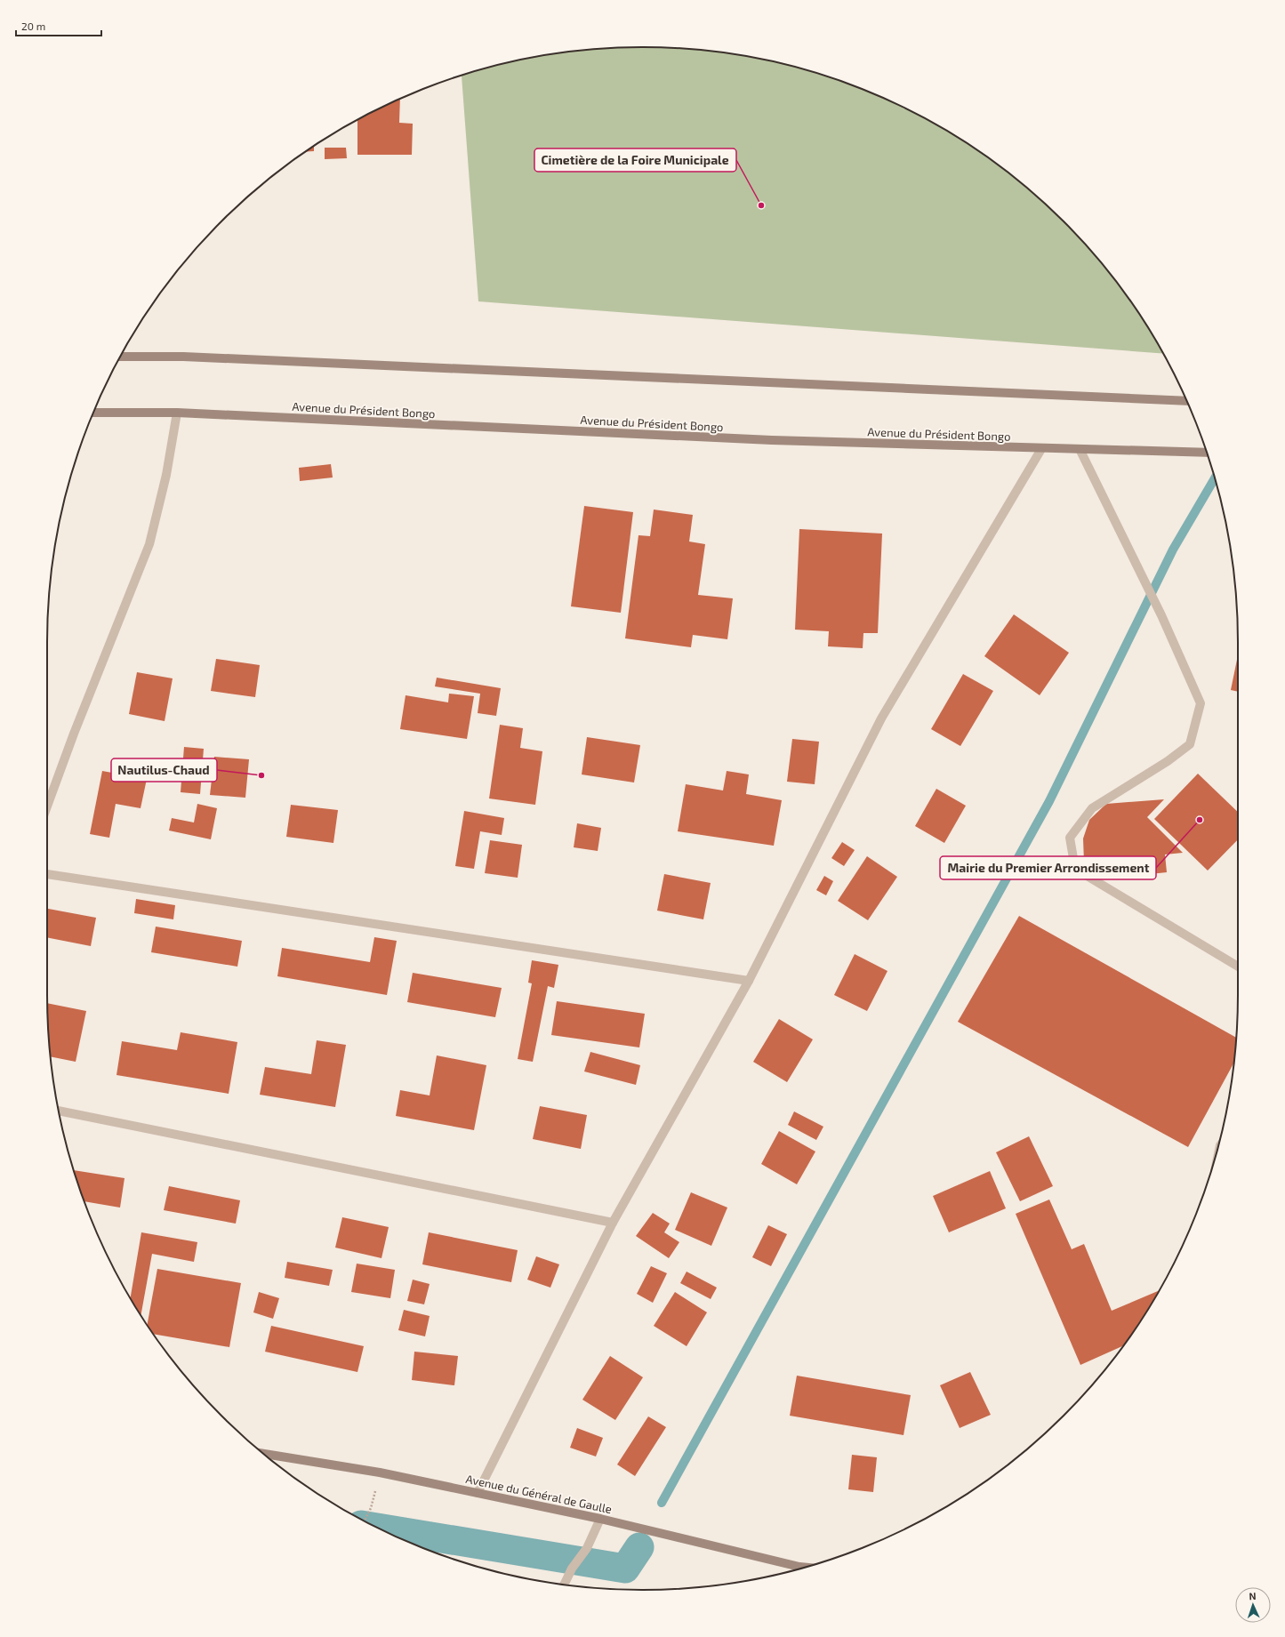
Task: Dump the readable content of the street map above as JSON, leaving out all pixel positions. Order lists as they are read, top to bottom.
{
  "streets": {
    "street": ["Avenue du Président Bongo", "Avenue du Général de Gaulle"]
  },
  "places": ["Cimetière de la Foire Municipale", "Nautilus-Chaud", "Mairie du Premier Arrondissement"],
  "scale_bar": "20 m",
  "north": "top"
}
